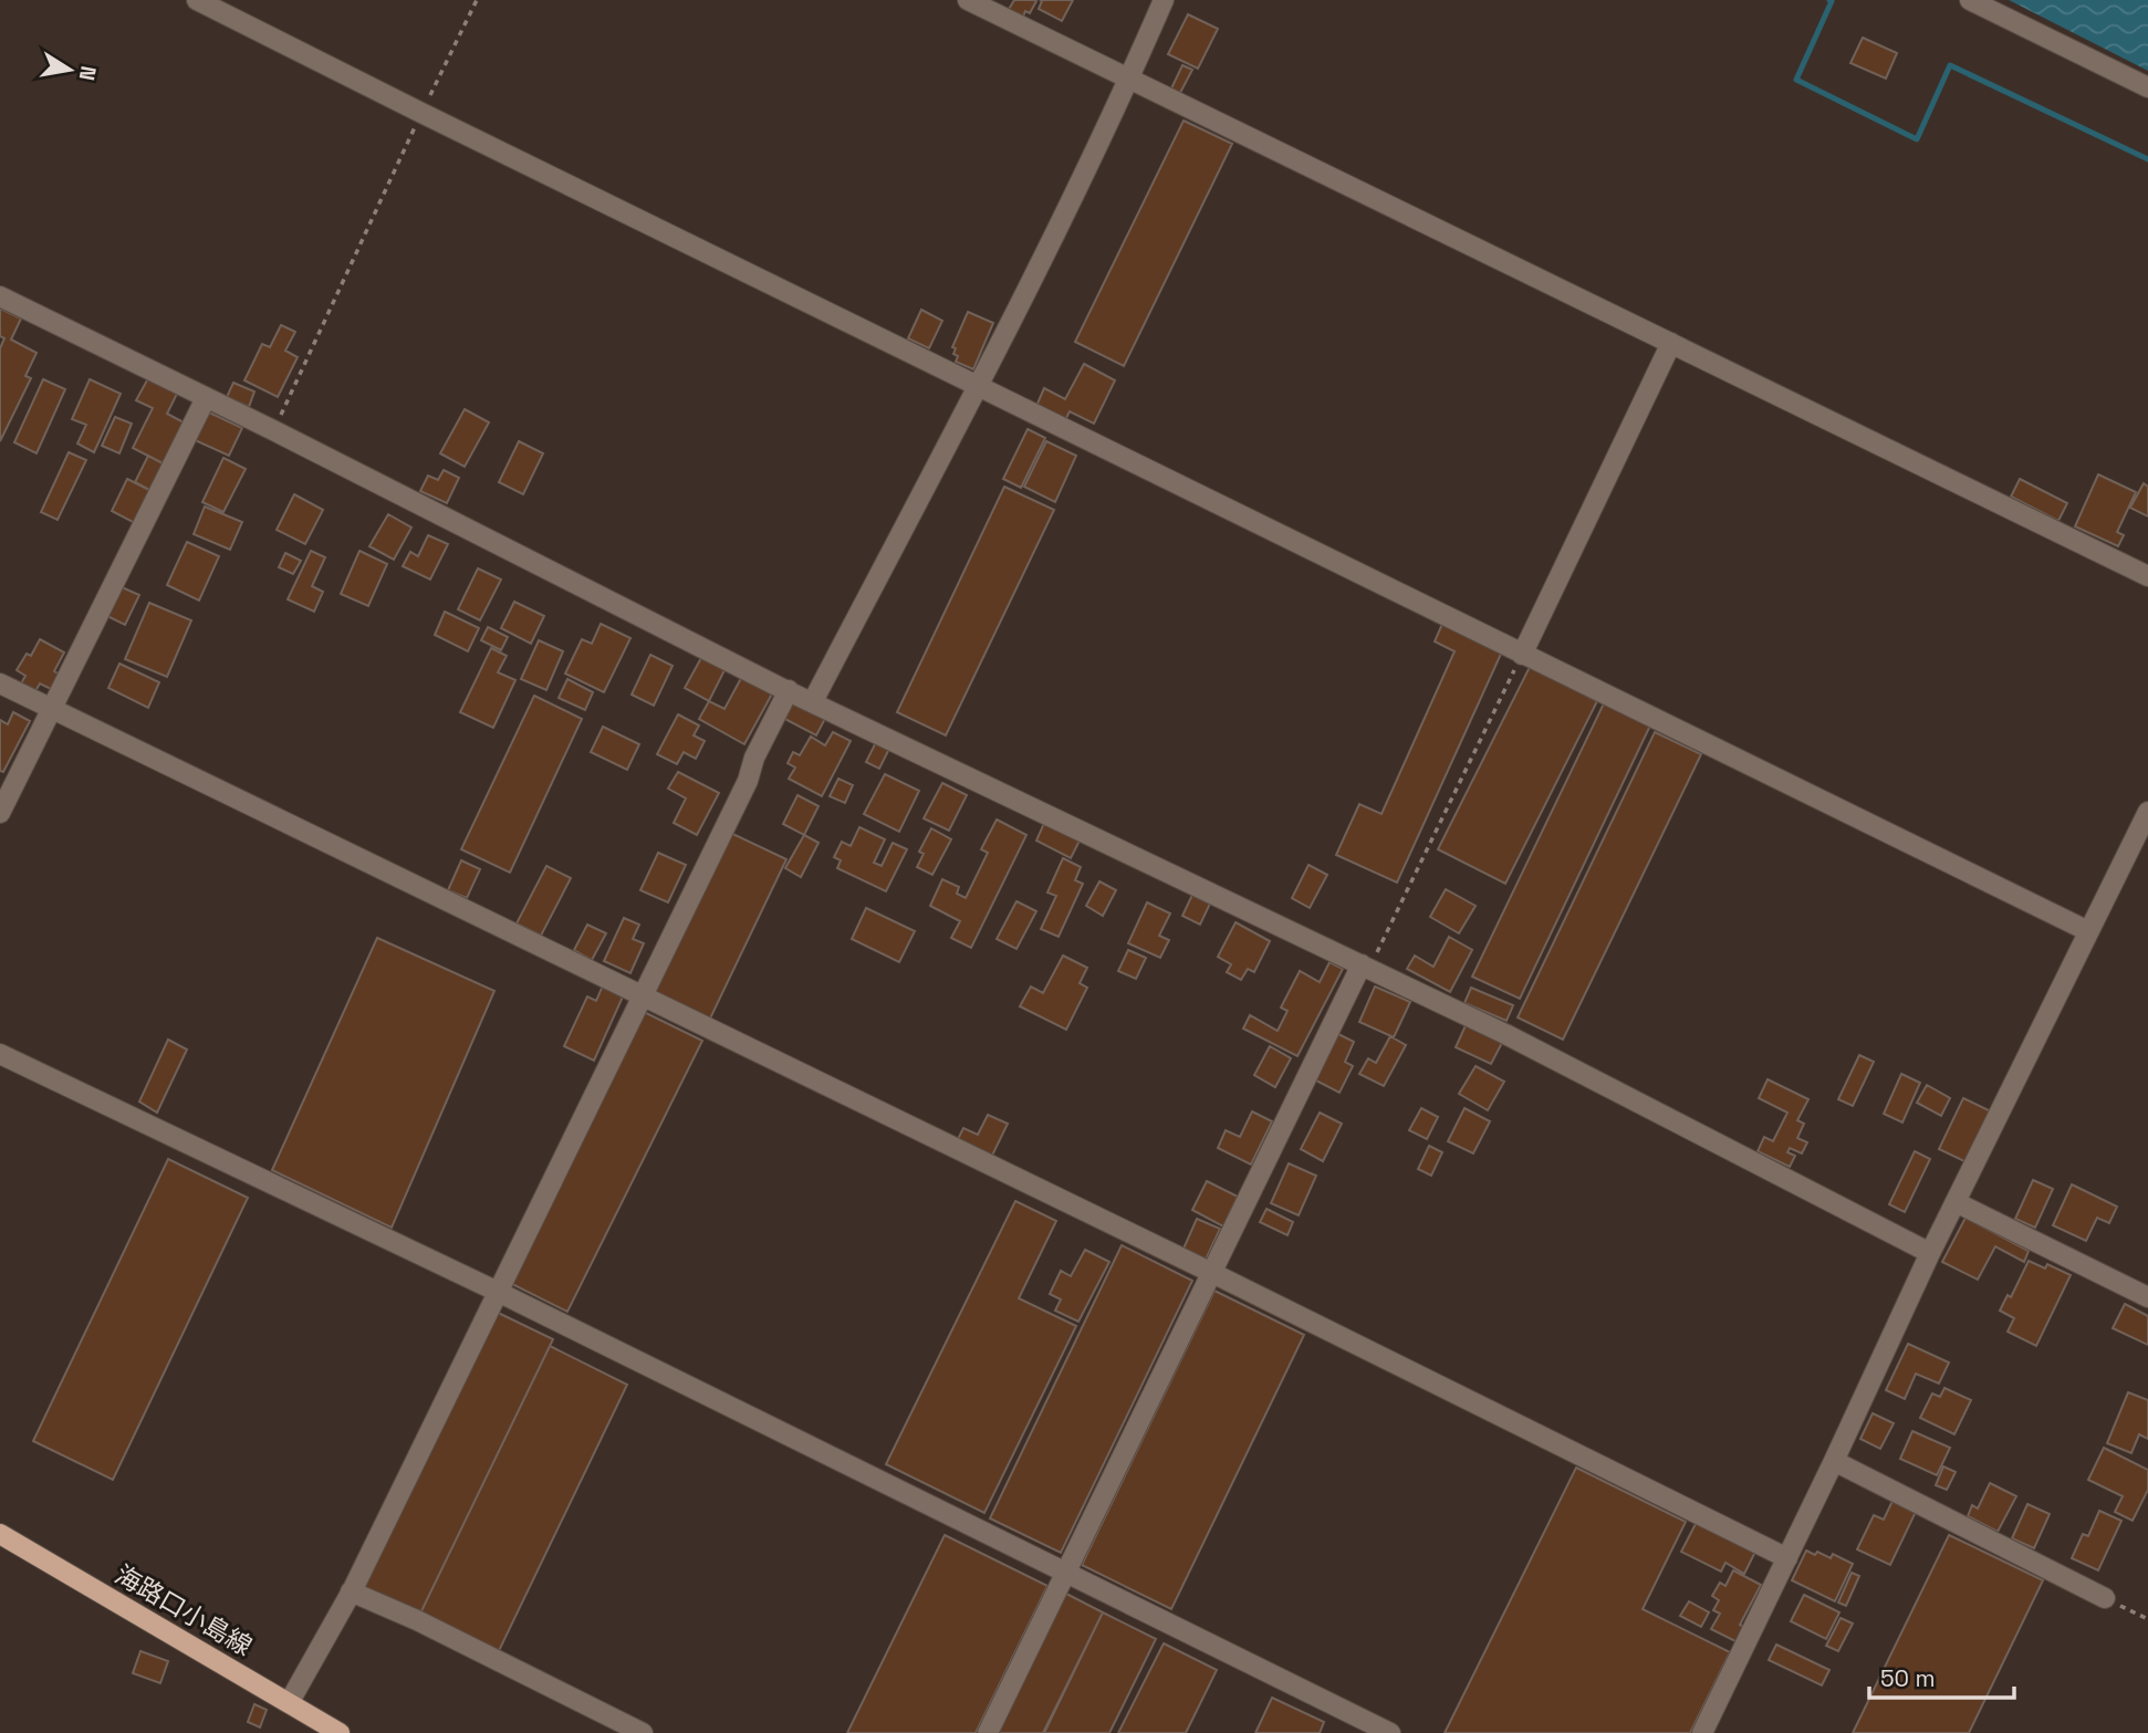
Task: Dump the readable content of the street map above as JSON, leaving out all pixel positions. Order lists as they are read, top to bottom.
{
  "streets": {
    "main road": ["海路口小島線"]
  },
  "scale_bar": "50 m",
  "north": "right"
}
